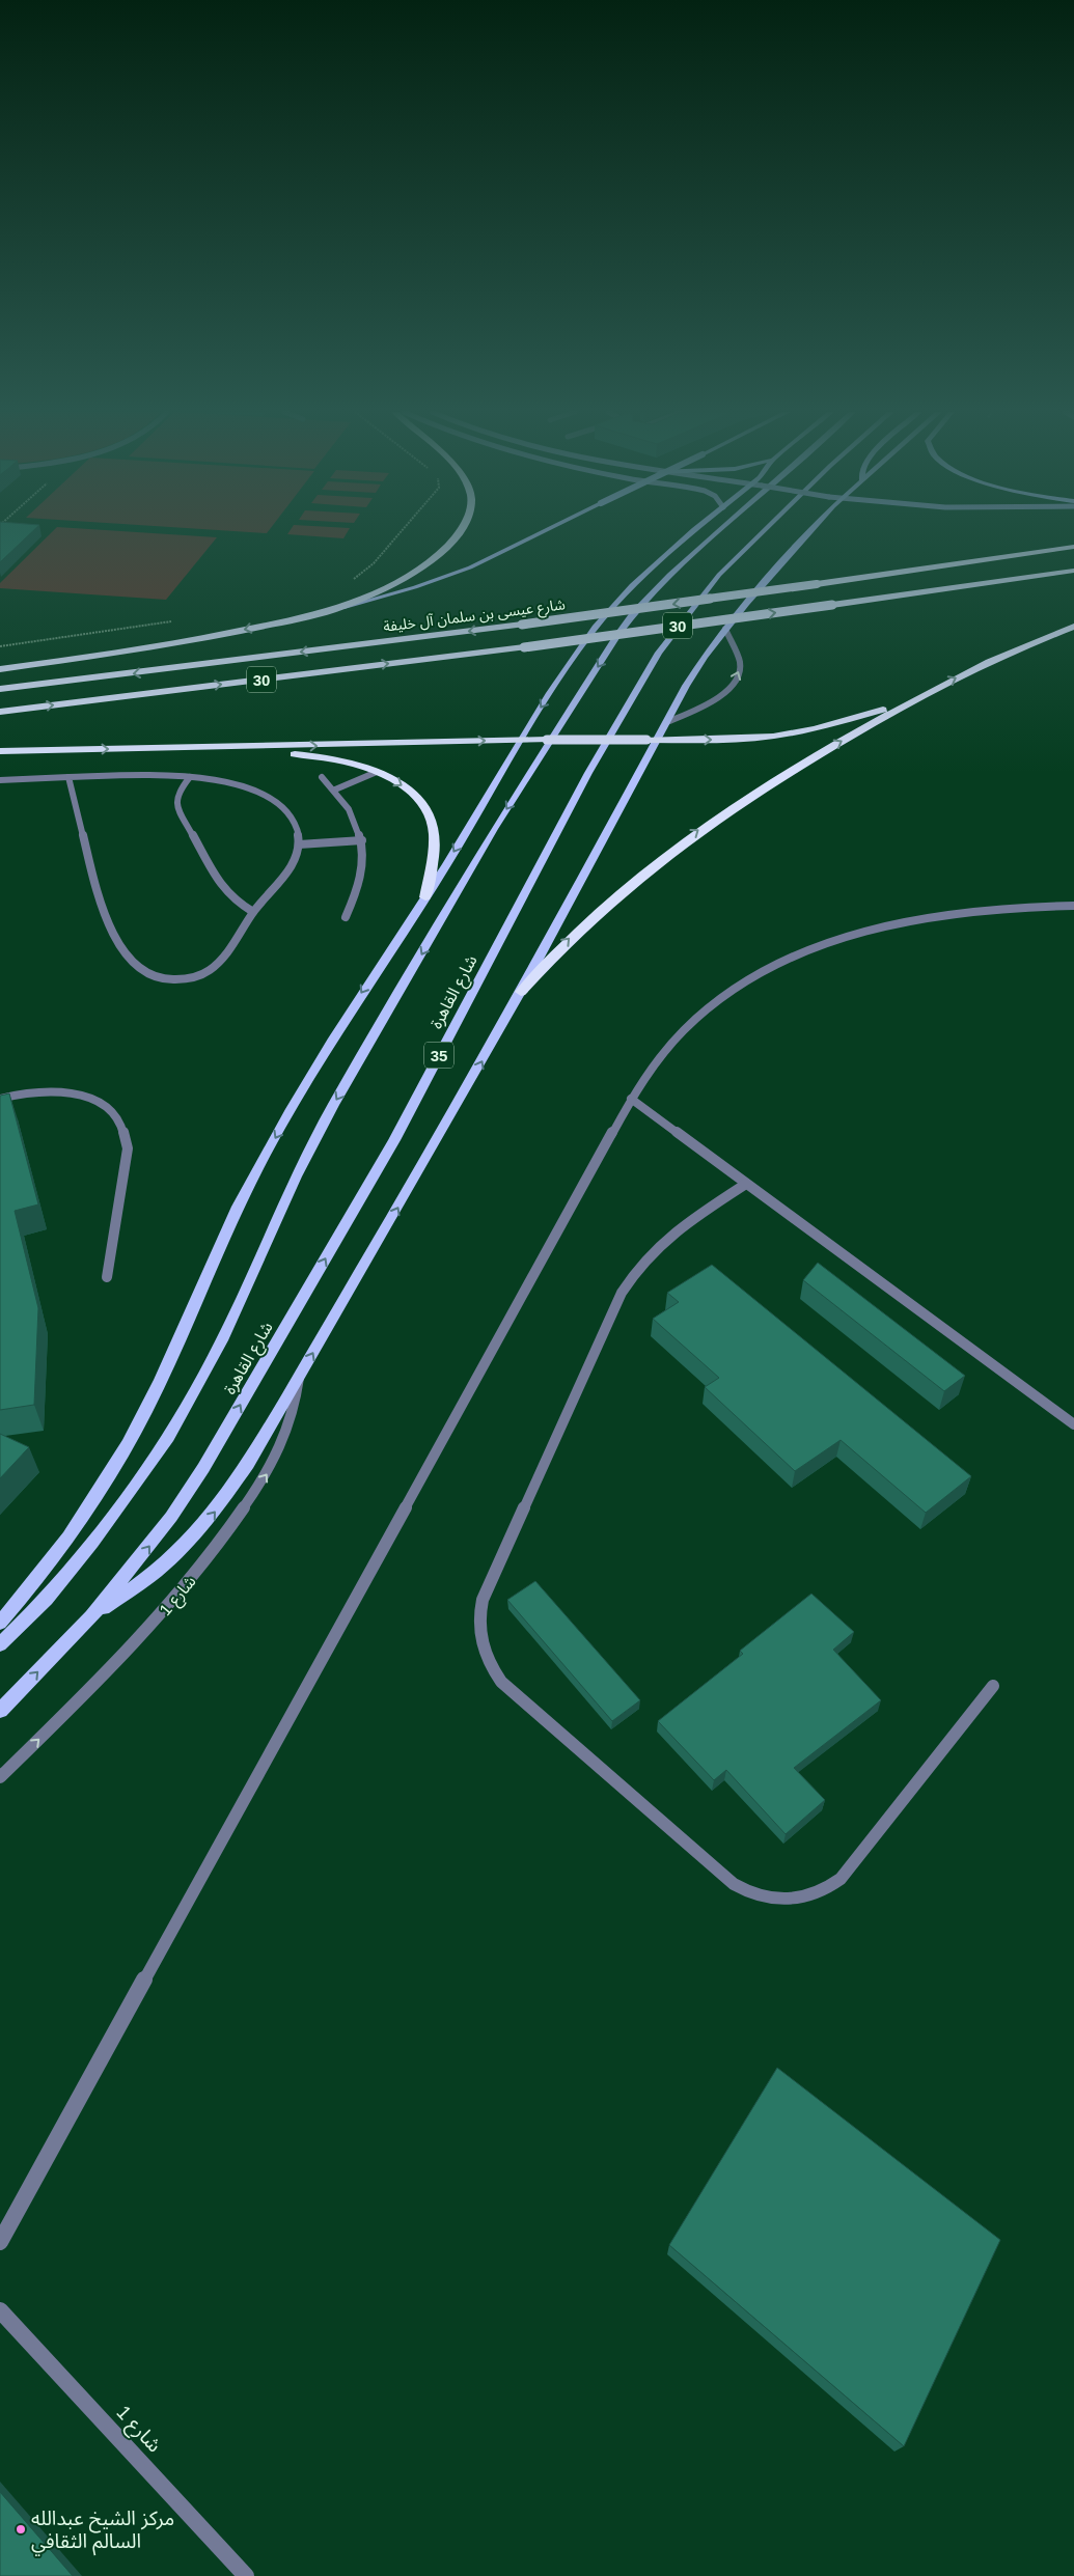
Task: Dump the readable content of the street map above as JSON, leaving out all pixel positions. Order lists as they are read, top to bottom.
{
  "streets": {
    "highway": ["شارع عيسى بن سلمان آل خليفة", "30"],
    "main road": ["شارع القاهرة", "35"],
    "street": ["شارع 1"]
  },
  "one_way": ["شارع 1"],
  "places": ["مركز الشيخ عبدالله السالم الثقافي"]
}
